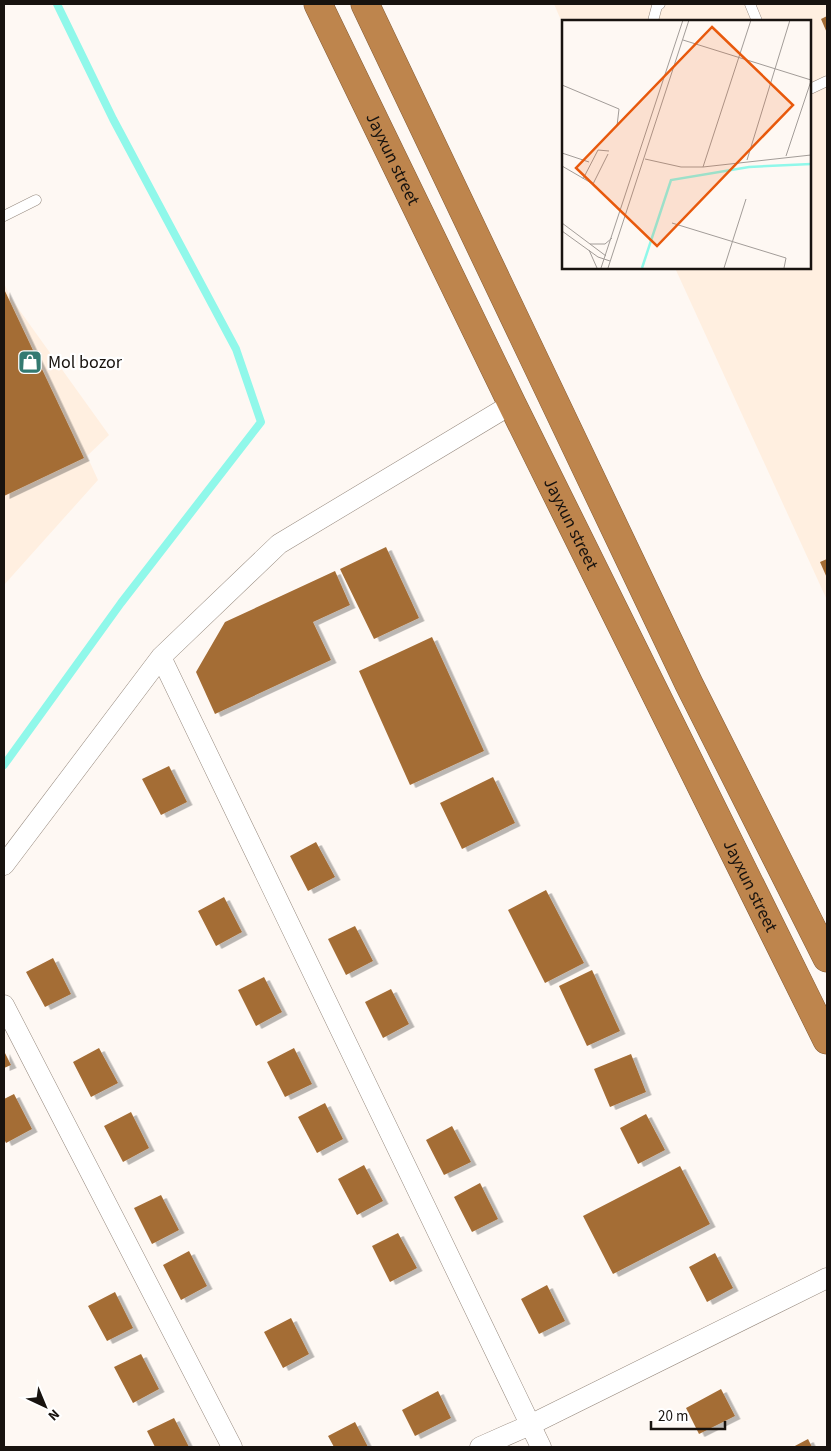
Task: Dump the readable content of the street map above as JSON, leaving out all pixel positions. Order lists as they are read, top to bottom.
{
  "streets": {
    "highway": ["Jayxun street"]
  },
  "places": {
    "shop": ["Mol bozor"]
  },
  "scale_bar": "20 m",
  "north": "bottom right"
}
